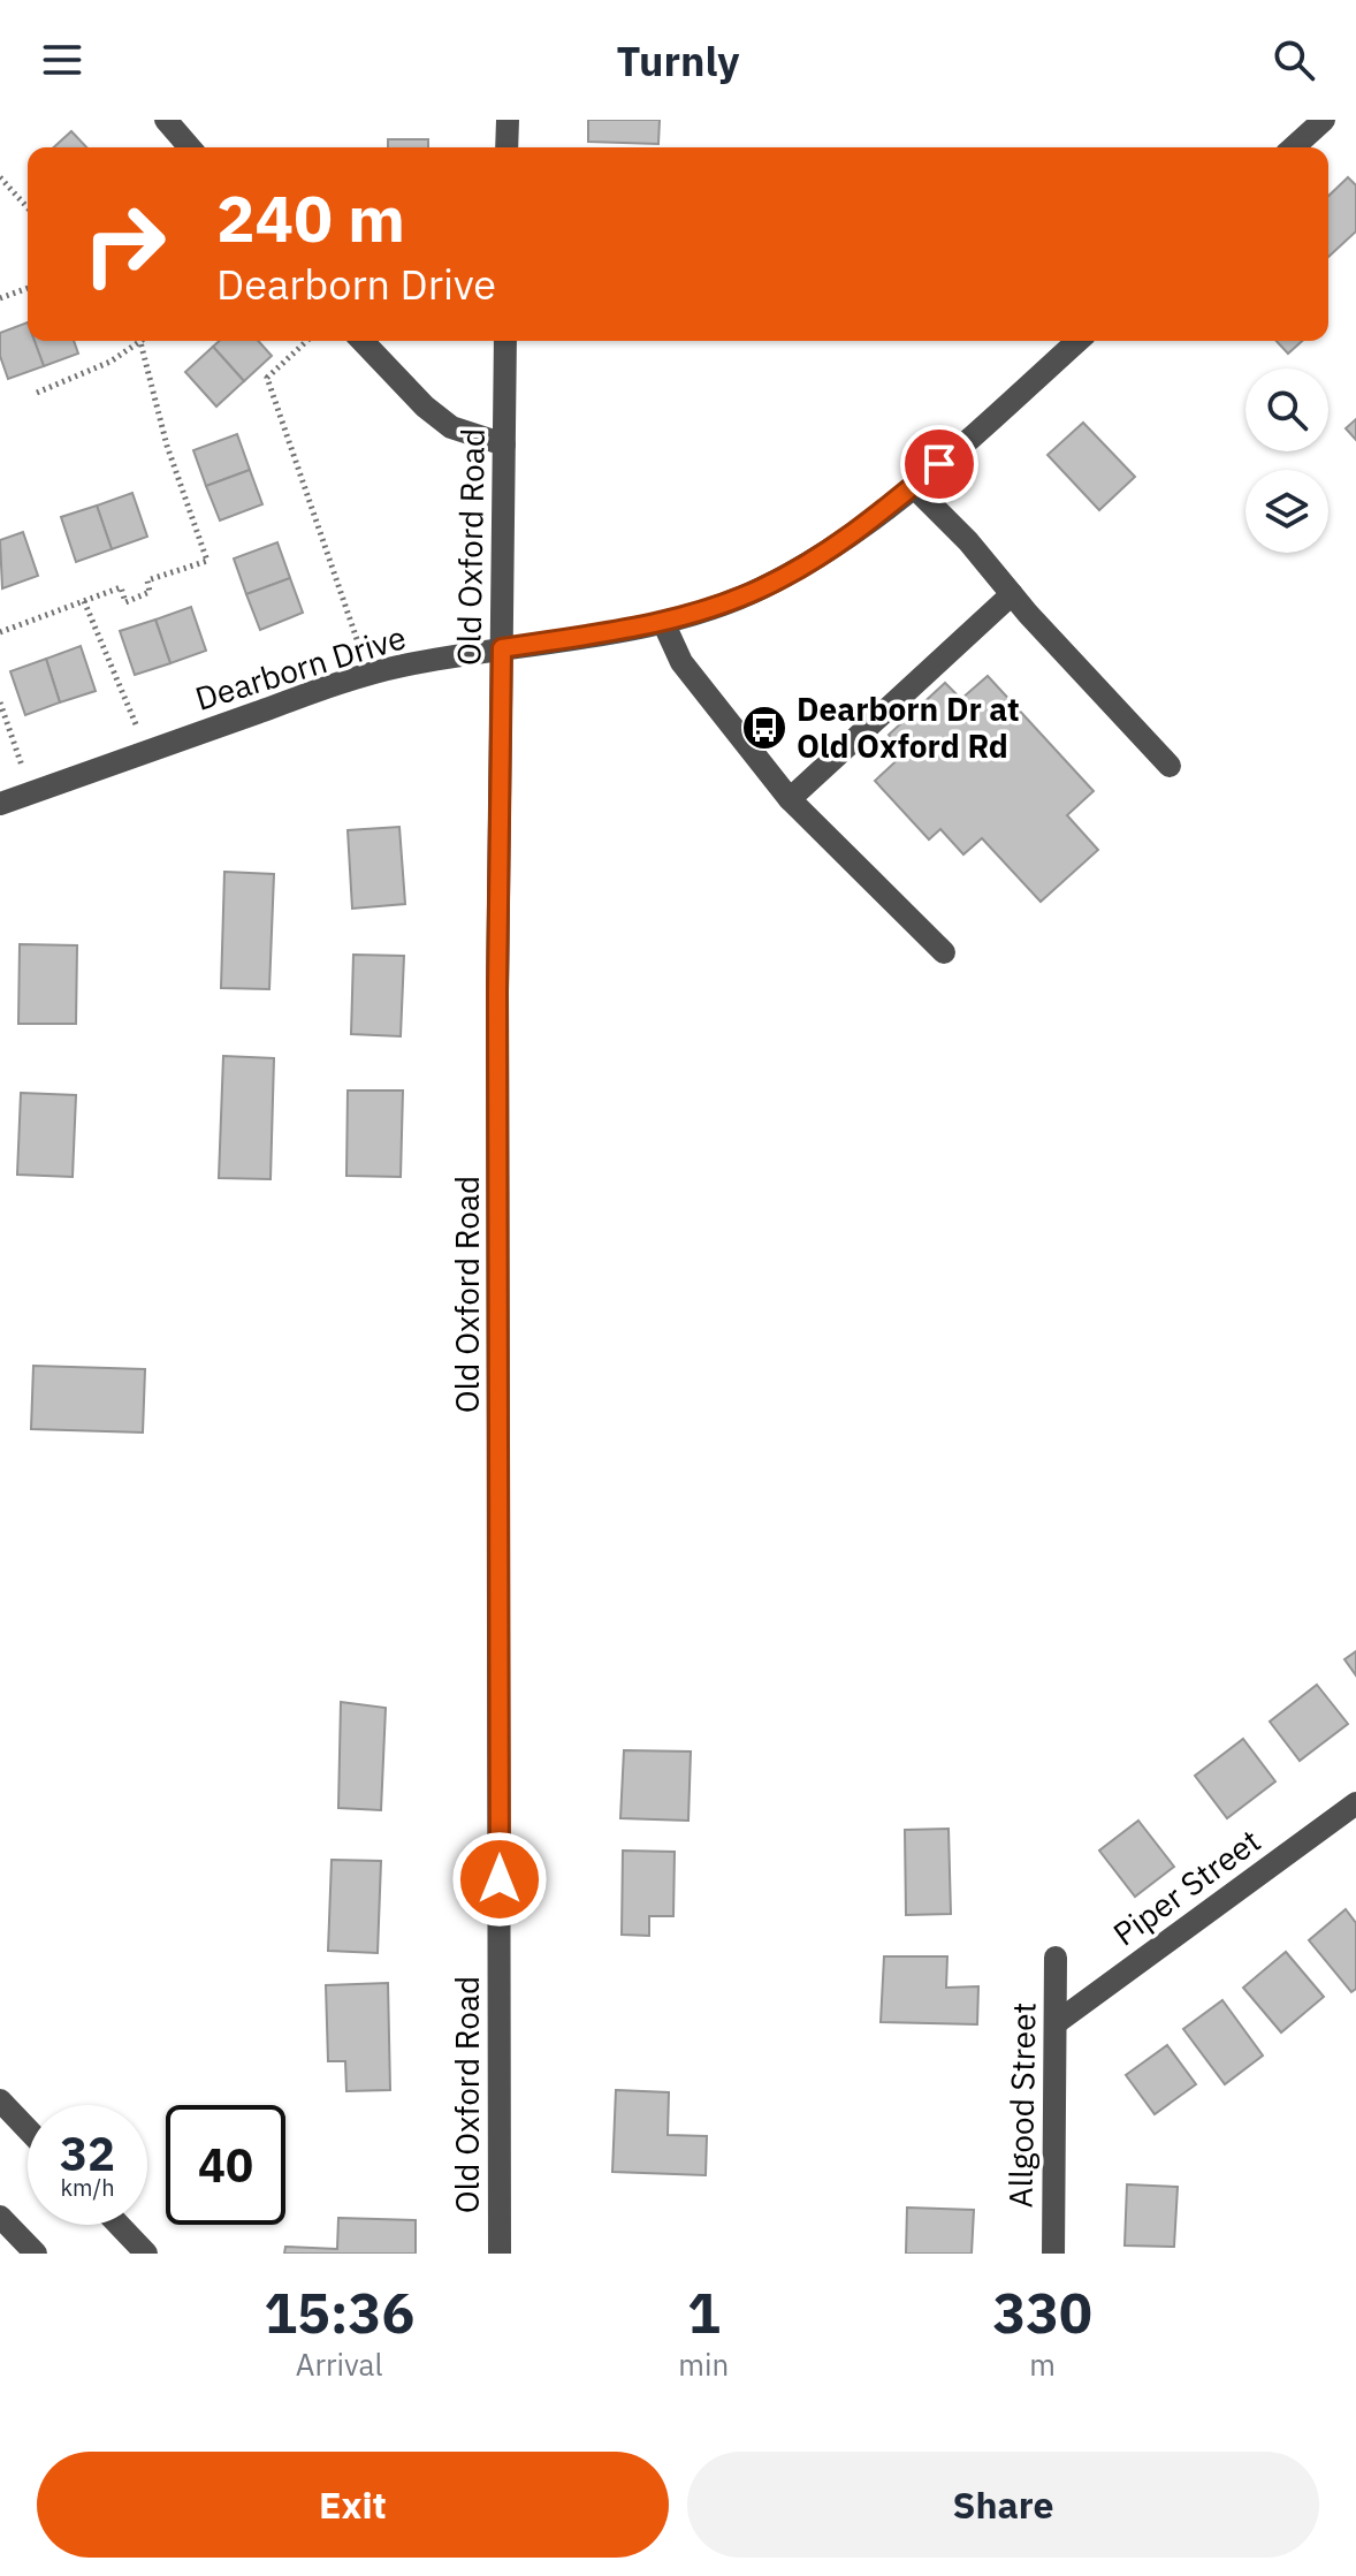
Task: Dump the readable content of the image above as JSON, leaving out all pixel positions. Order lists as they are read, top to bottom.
{
  "streets": {
    "street": [
      "Old Oxford Road",
      "Dearborn Drive",
      "Piper Street",
      "Allgood Street"
    ]
  },
  "crossings": [
    ["Old Oxford Road", "Dearborn Drive"],
    ["Piper Street", "Allgood Street"]
  ],
  "places": {
    "bus stop": ["Dearborn Dr at Old Oxford Rd"]
  },
  "page": {
    "header": "Turnly",
    "turn": ["240 m", "Dearborn Drive"],
    "speed": "32 km/h",
    "limit": "40",
    "eta": [
      "15:36",
      "Arrival",
      "1",
      "min",
      "330",
      "m"
    ],
    "buttons": ["Exit", "Share"]
  }
}
